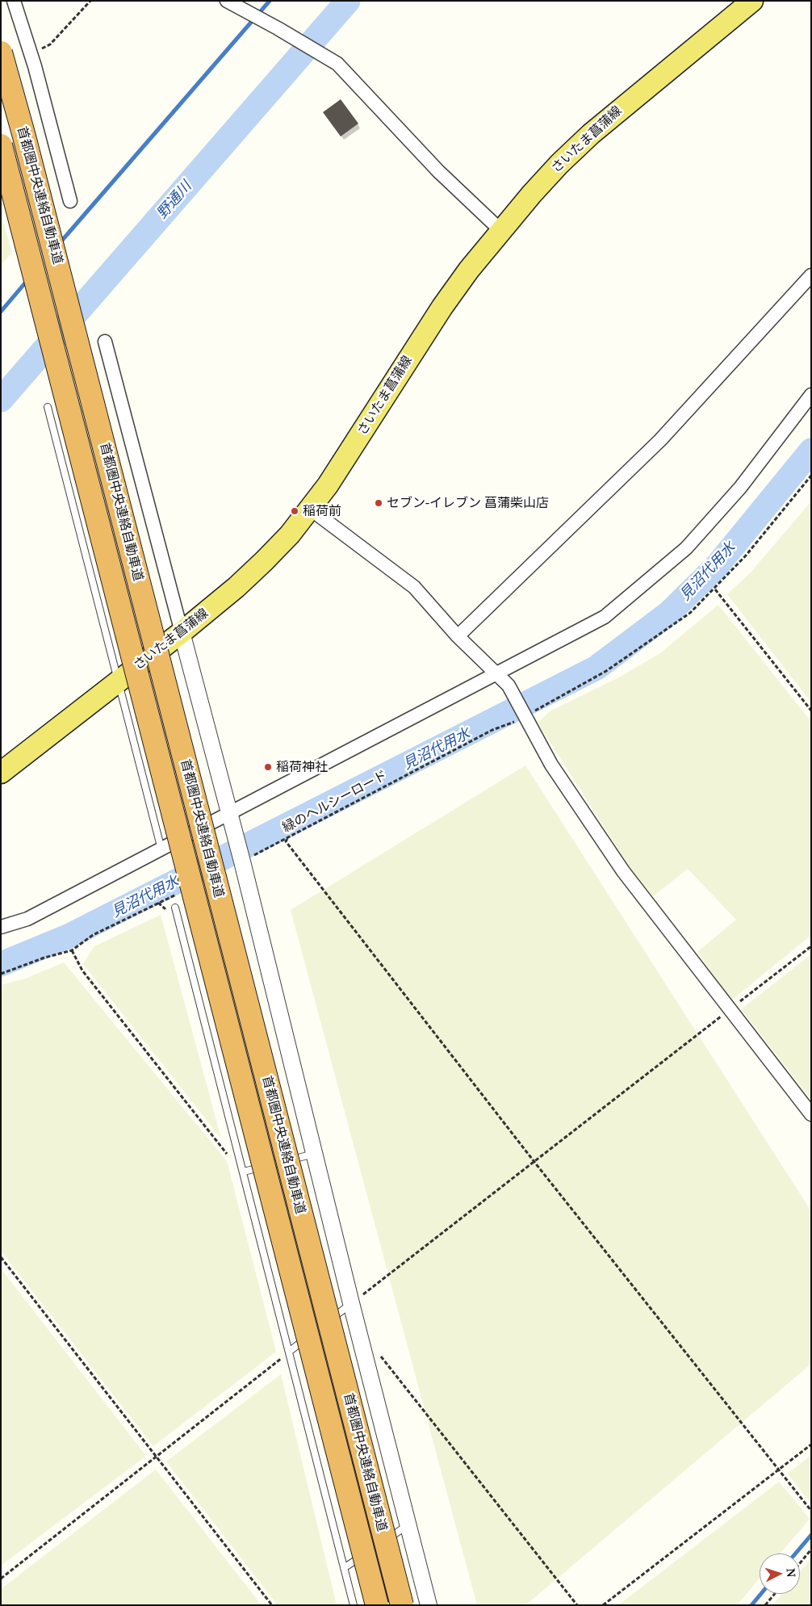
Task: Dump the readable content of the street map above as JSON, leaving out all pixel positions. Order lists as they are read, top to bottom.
{
  "streets": {
    "highway": ["首都圏中央連絡自動車道"],
    "main road": ["さいたま菖蒲線"],
    "path": ["緑のヘルシーロード"]
  },
  "water": ["野通川", "見沼代用水"],
  "places": ["セブン-イレブン 菖蒲柴山店", "稲荷前", "稲荷神社"],
  "north": "right"
}
